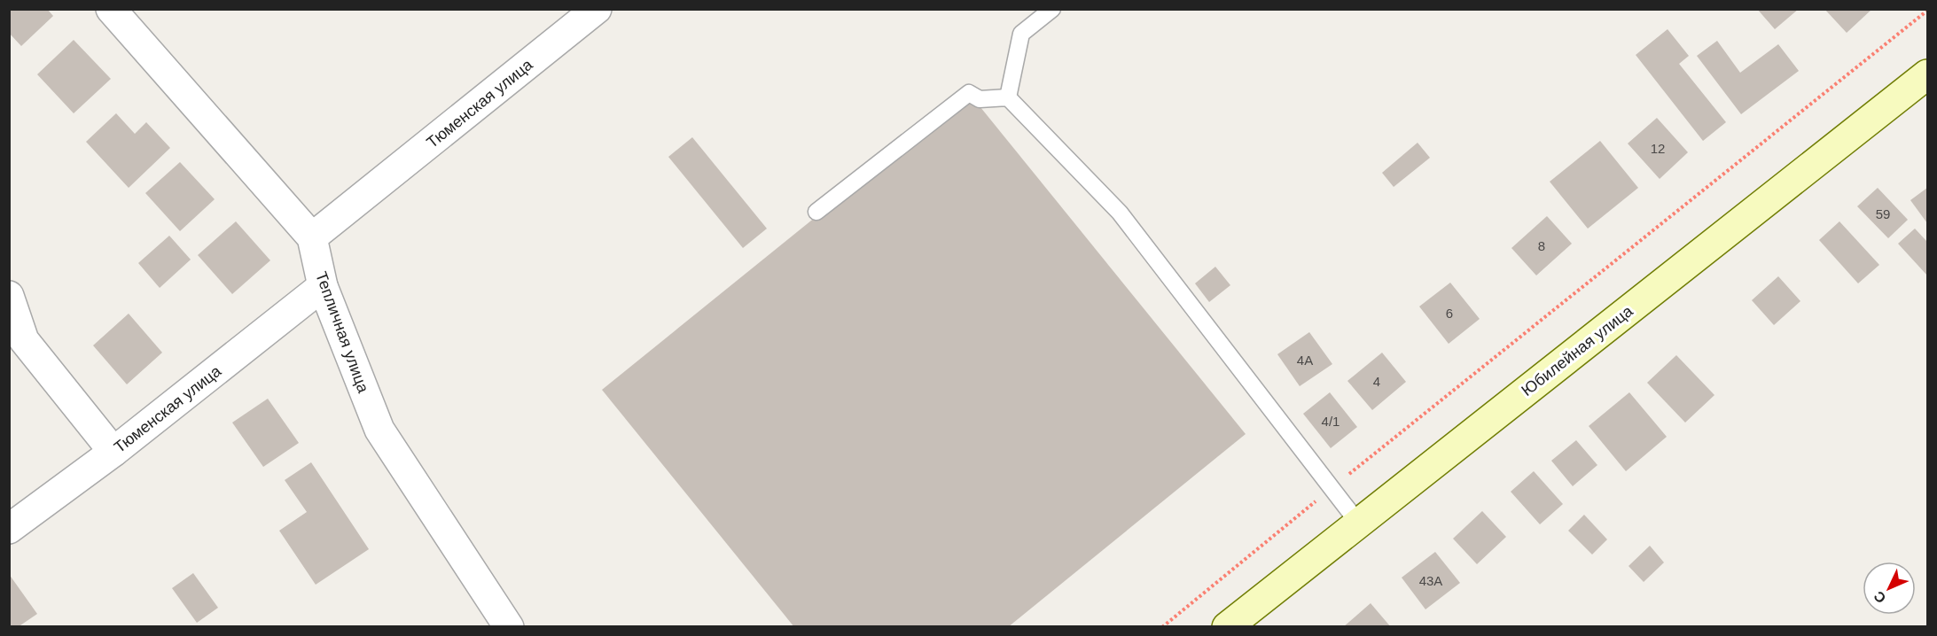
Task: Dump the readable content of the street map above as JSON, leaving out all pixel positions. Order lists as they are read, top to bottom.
{
  "streets": {
    "street": ["Тюменская улица", "Тепличная улица", "Юбилейная улица"]
  },
  "crossings": [
    ["Тюменская улица", "Тепличная улица"]
  ],
  "house_numbers": [
    "12",
    "59",
    "8",
    "6",
    "4А",
    "4",
    "4/1",
    "43А"
  ],
  "north": "bottom left"
}
